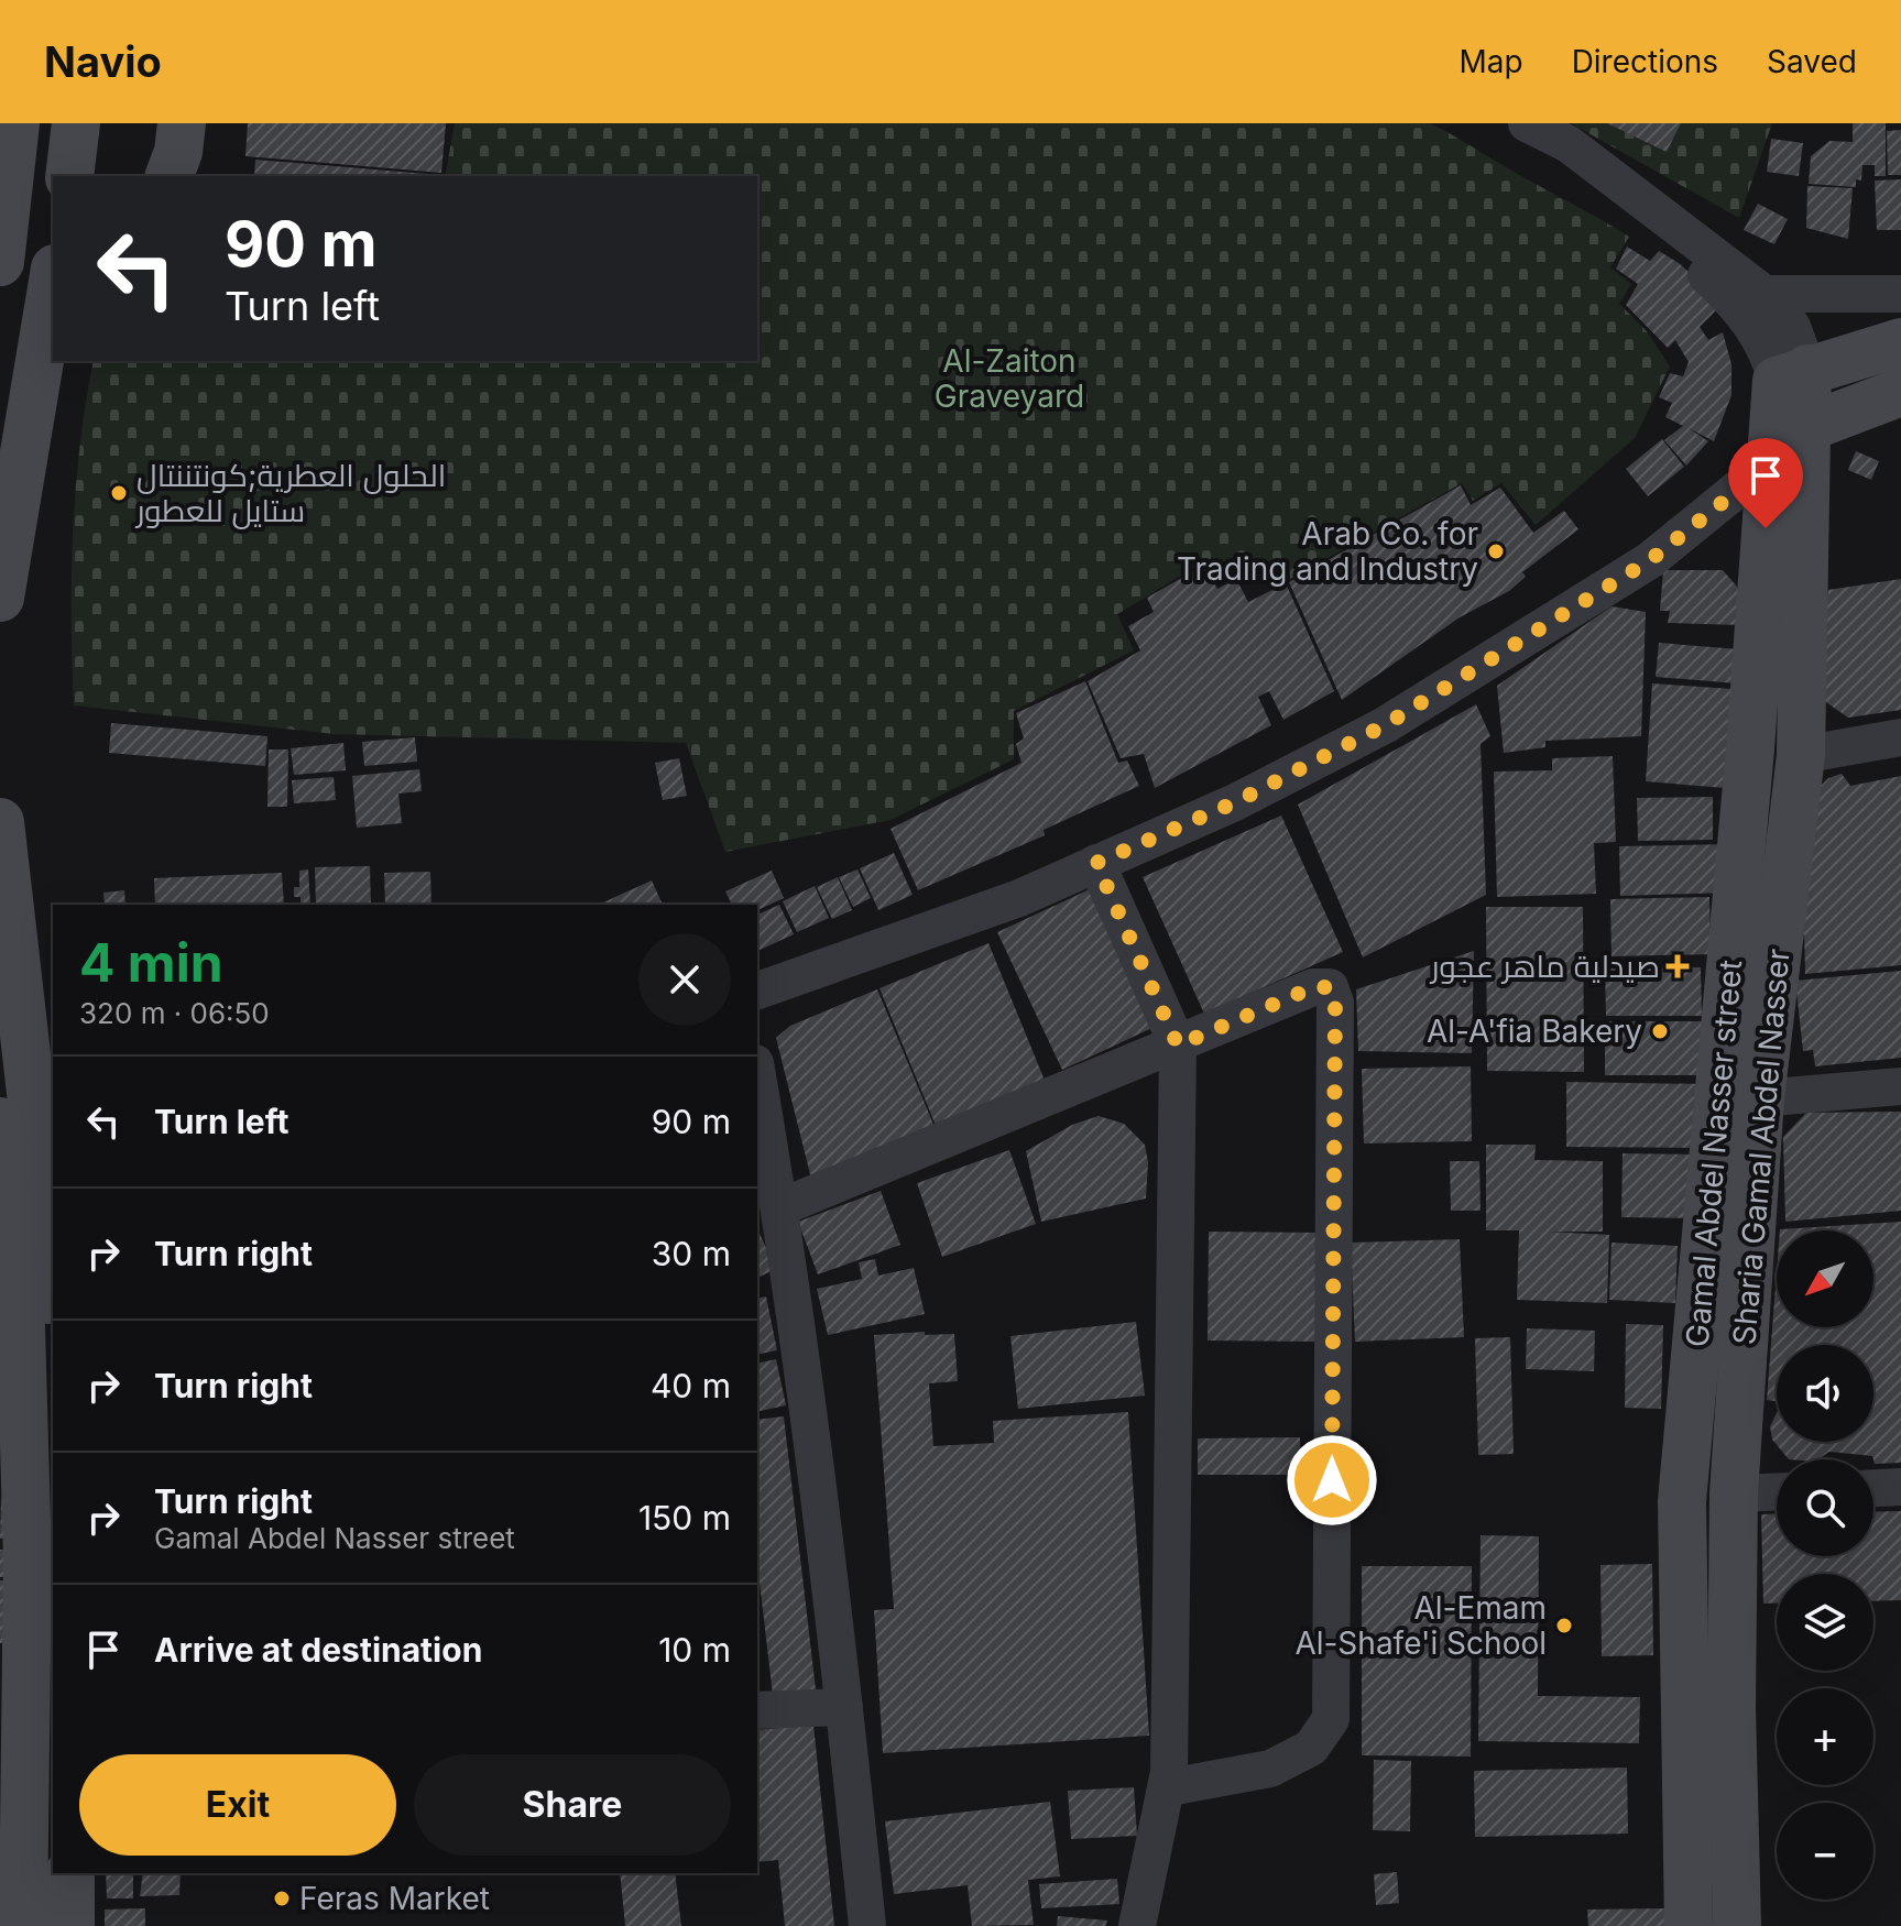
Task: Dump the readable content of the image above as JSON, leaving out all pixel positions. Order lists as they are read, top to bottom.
{
  "streets": {
    "main road": ["Sharia Gamal Abdel Nasser", "Gamal Abdel Nasser street"]
  },
  "crossings": [
    ["Sharia Gamal Abdel Nasser", "Gamal Abdel Nasser street"]
  ],
  "parks": ["Al-Zaiton Graveyard"],
  "places": {
    "other": [
      "الحلول العطرية;كونتننتال ستايل للعطور",
      "Arab Co. for Trading and Industry",
      "Al-A'fia Bakery",
      "Al-Emam Al-Shafe'i School",
      "Feras Market"
    ],
    "health": ["صيدلية ماهر عجور"]
  },
  "north": "bottom left",
  "page": {
    "header": "Navio",
    "nav": ["Map", "Directions", "Saved"],
    "turn": ["90 m", "Turn left"],
    "heading": ["4 min", "320 m · 06:50"],
    "list": [
      {
        "name": "Turn left",
        "value": "90 m"
      },
      {
        "name": "Turn right",
        "value": "30 m"
      },
      {
        "name": "Turn right",
        "value": "40 m"
      },
      {
        "name": "Turn right",
        "note": "Gamal Abdel Nasser street",
        "value": "150 m"
      },
      {
        "name": "Arrive at destination",
        "value": "10 m"
      }
    ],
    "map_buttons": ["+", "−"],
    "buttons": ["Exit", "Share"]
  }
}
